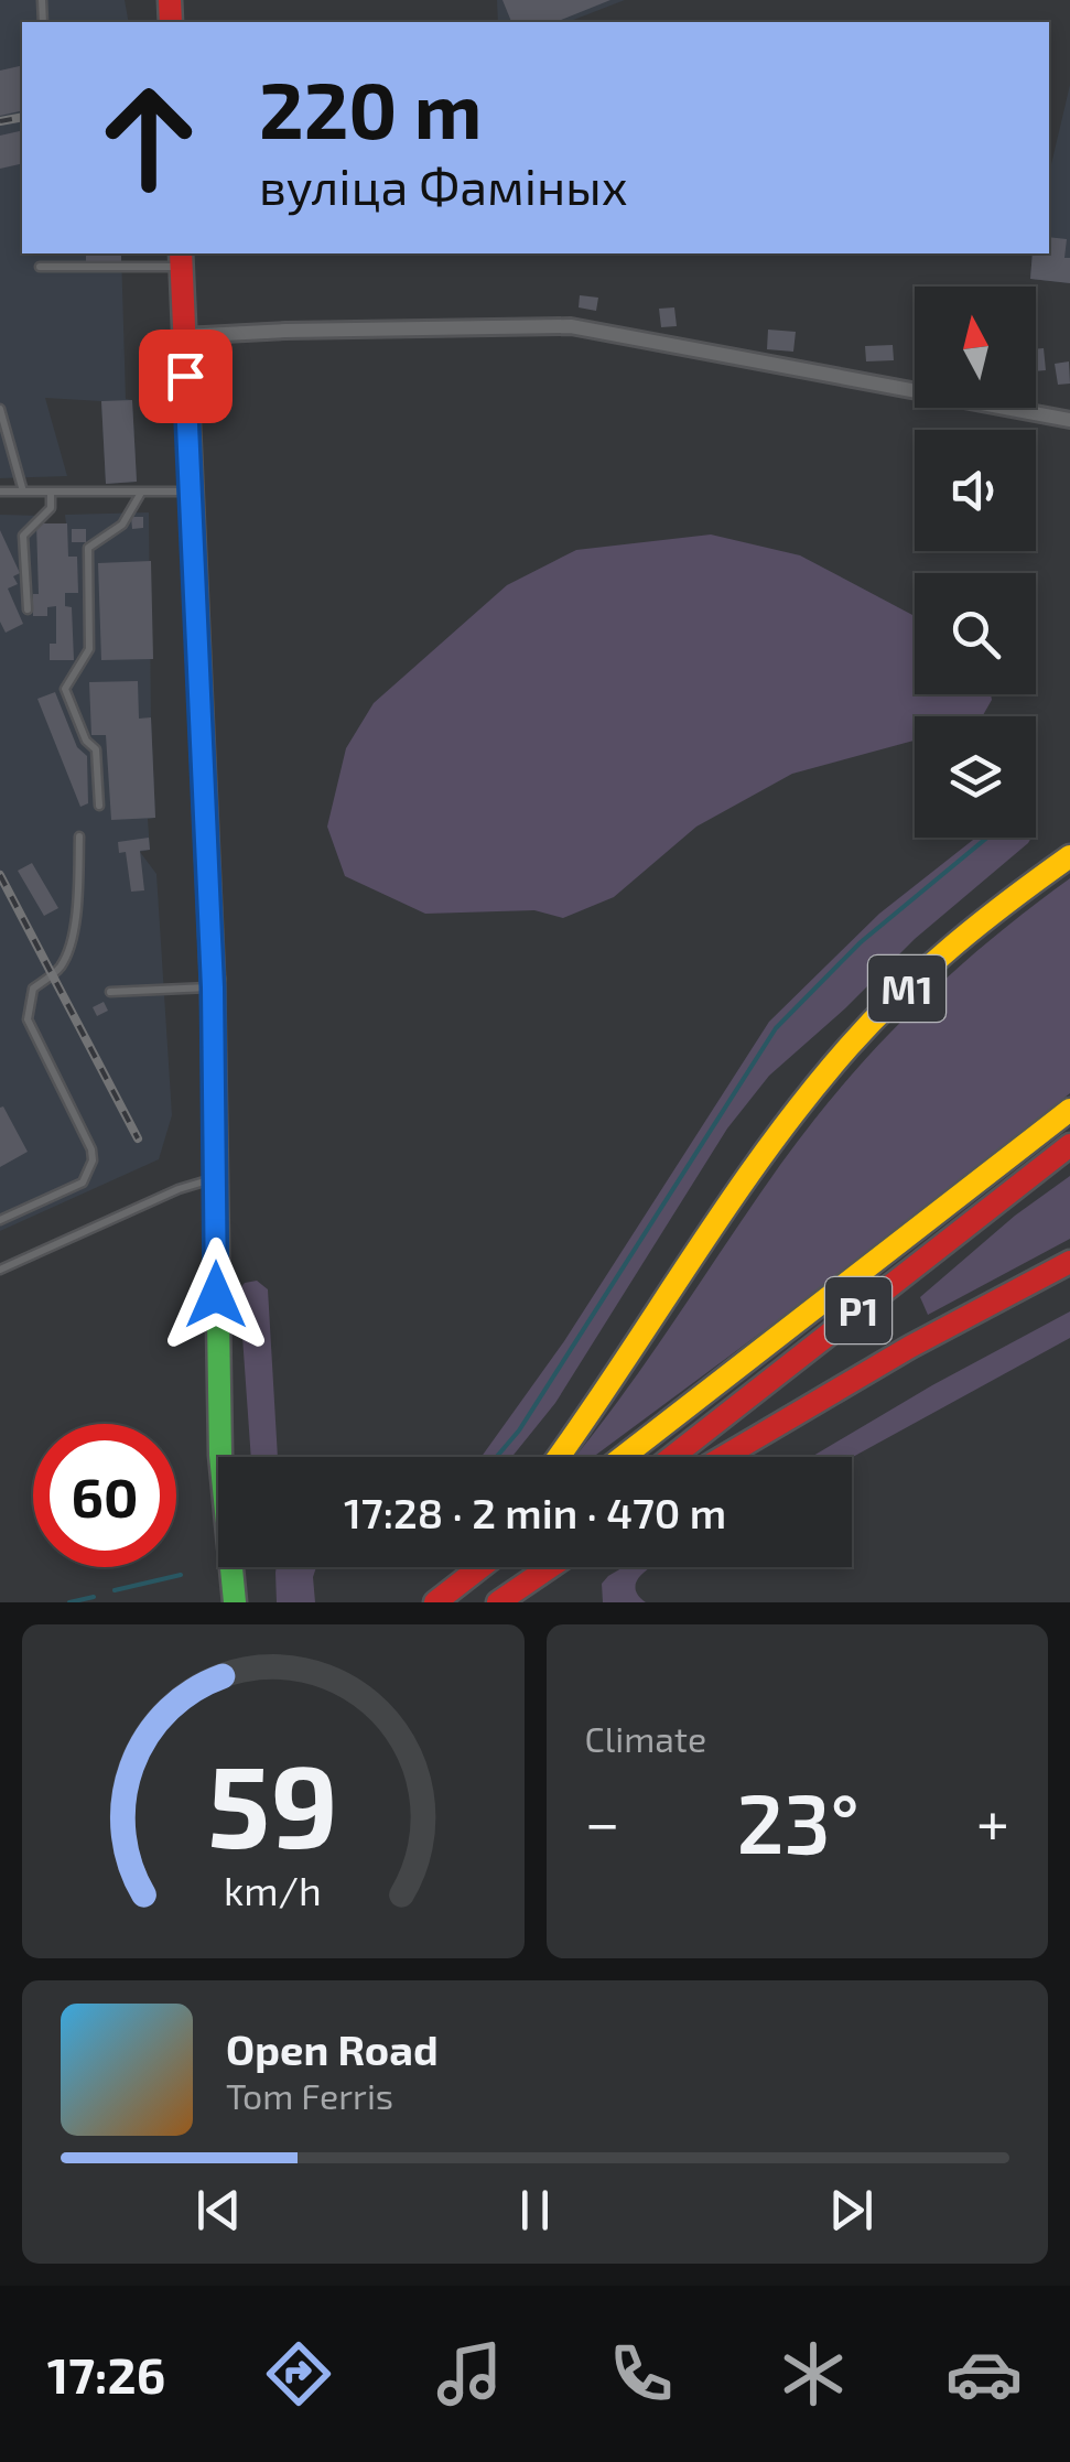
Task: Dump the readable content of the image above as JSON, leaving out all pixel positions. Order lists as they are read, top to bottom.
{
  "streets": {
    "main road": ["М1", "Р1"]
  },
  "north": "top",
  "page": {
    "turn": ["220 m", "вуліца Фаміных"],
    "limit": "60",
    "trip": "17:28 · 2 min · 470 m",
    "tile": "Climate",
    "heat": ["−", "23°", "+"],
    "song": ["Open Road", "Tom Ferris"],
    "tabs": "17:26",
    "gauge": ["59", "km/h"]
  }
}
